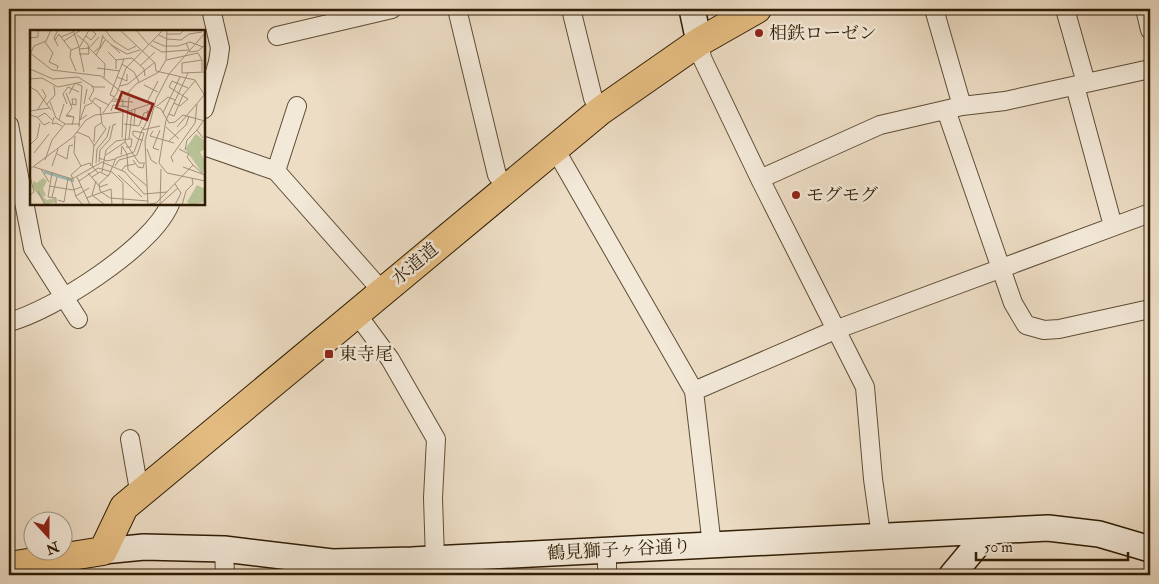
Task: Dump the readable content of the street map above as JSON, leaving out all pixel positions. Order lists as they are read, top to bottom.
{
  "streets": {
    "main road": ["水道道", "鶴見獅子ヶ谷通り"]
  },
  "crossings": [
    ["水道道", "鶴見獅子ヶ谷通り"]
  ],
  "places": {
    "other": ["相鉄ローゼン", "モグモグ"],
    "transit": ["東寺尾"]
  },
  "scale_bar": "50 m",
  "north": "bottom"
}
